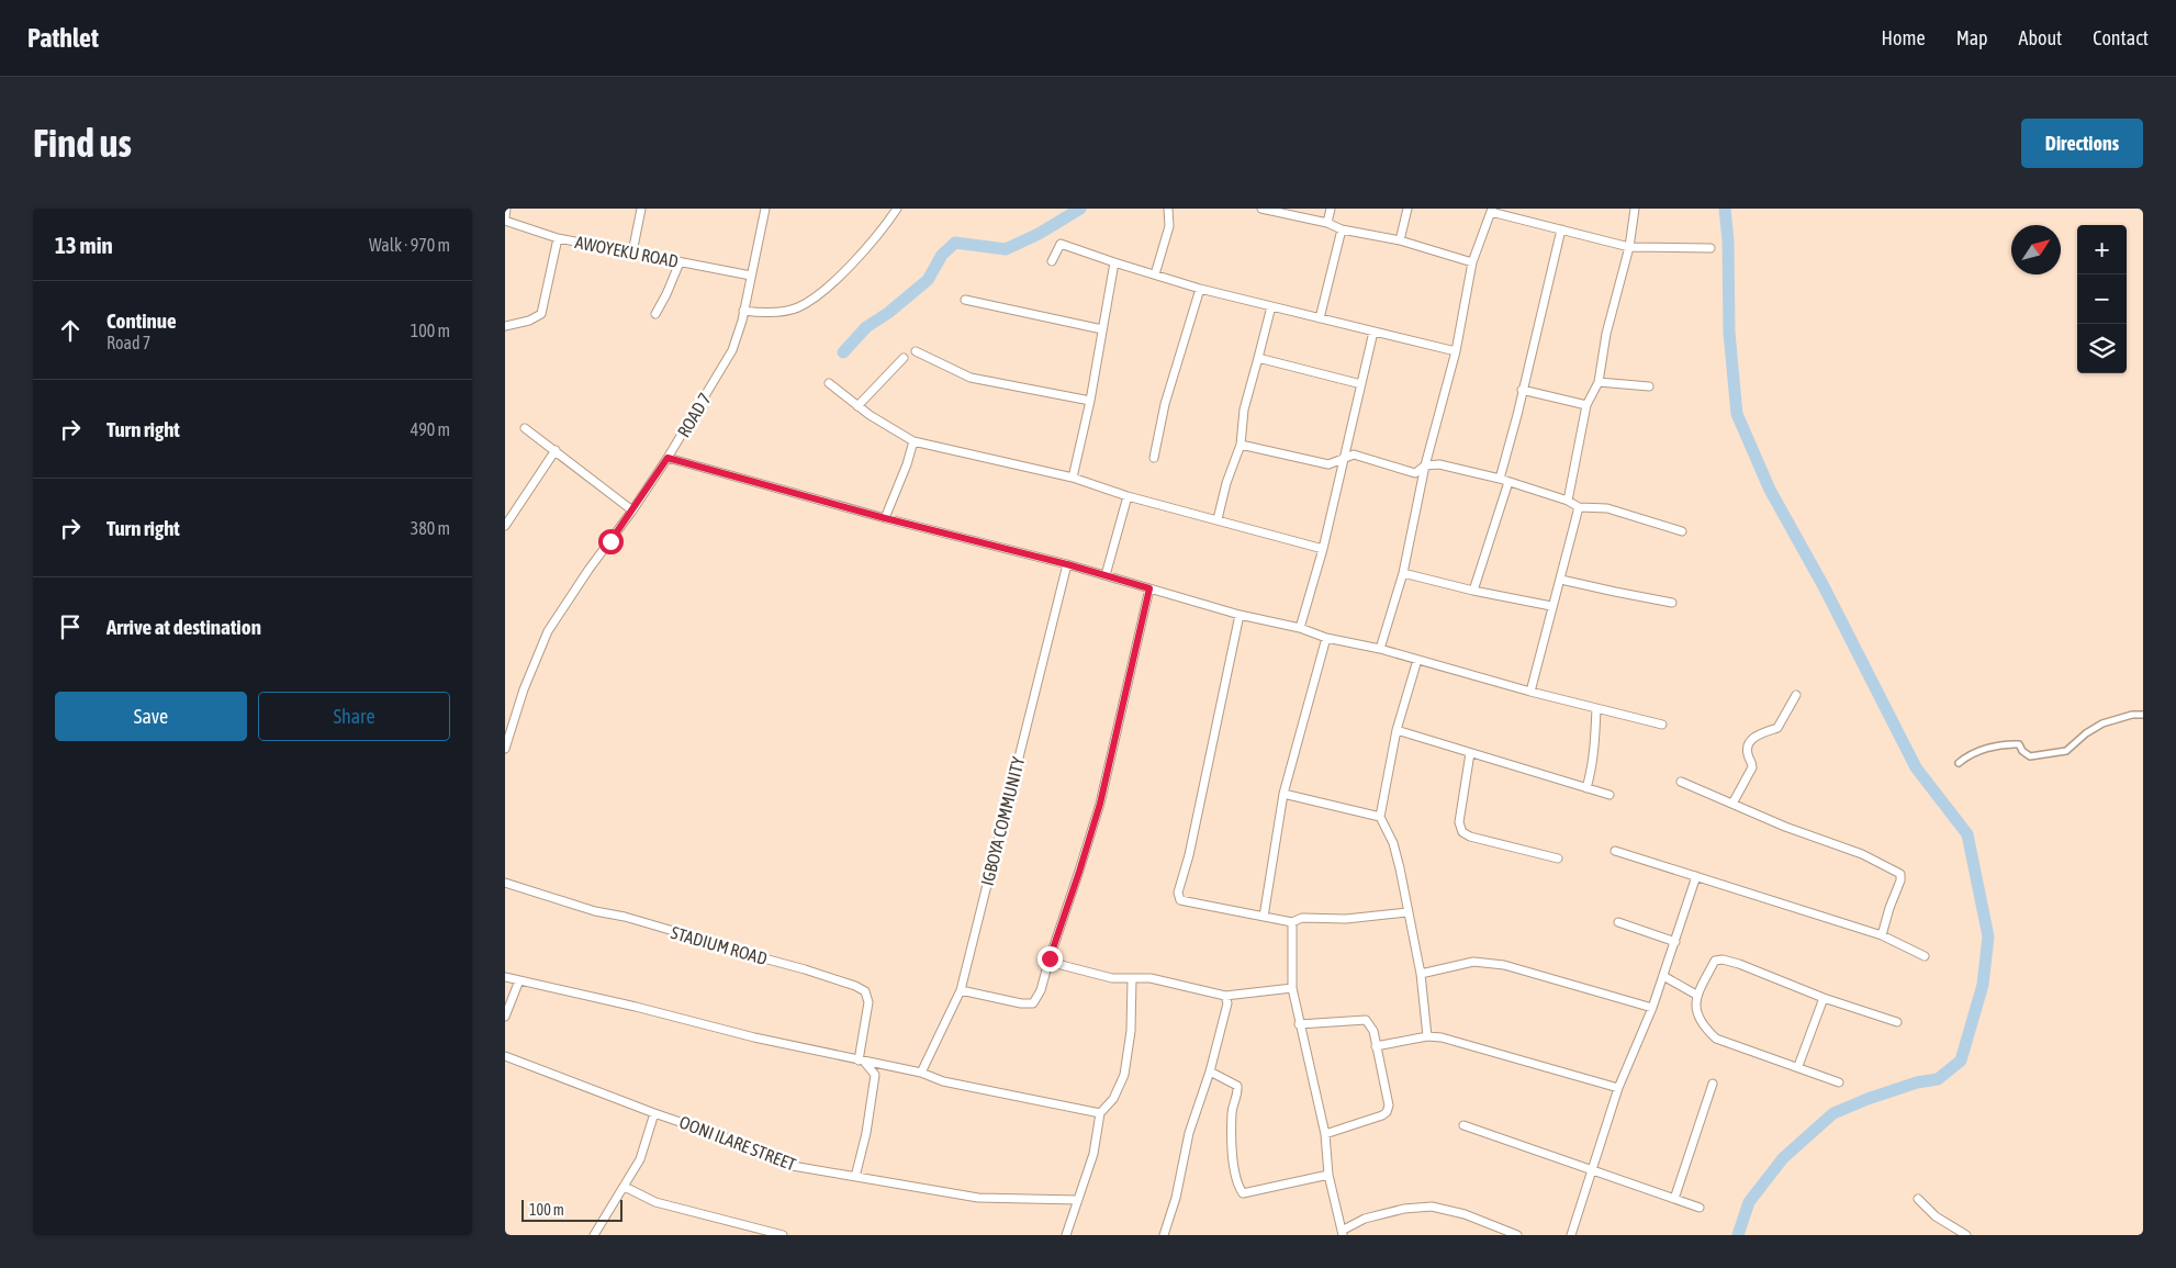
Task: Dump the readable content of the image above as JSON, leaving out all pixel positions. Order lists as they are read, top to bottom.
{
  "streets": {
    "street": [
      "AWOYEKU ROAD",
      "ROAD 7",
      "IGBOYA COMMUNITY",
      "STADIUM ROAD",
      "OONI ILARE STREET"
    ]
  },
  "crossings": [
    ["AWOYEKU ROAD", "ROAD 7"]
  ],
  "scale_bar": "100 m",
  "north": "top right",
  "page": {
    "header": "Pathlet",
    "nav": [
      "Home",
      "Map",
      "About",
      "Contact"
    ],
    "buttons": [
      "Directions",
      ["Save", "Share"]
    ],
    "title": "Find us",
    "heading": ["13 min", "Walk · 970 m"],
    "map_buttons": ["+", "−"],
    "list": [
      ["Continue", "Road 7", "100 m"],
      ["Turn right", "490 m"],
      ["Turn right", "380 m"],
      "Arrive at destination"
    ],
    "scale": "100 m"
  }
}
